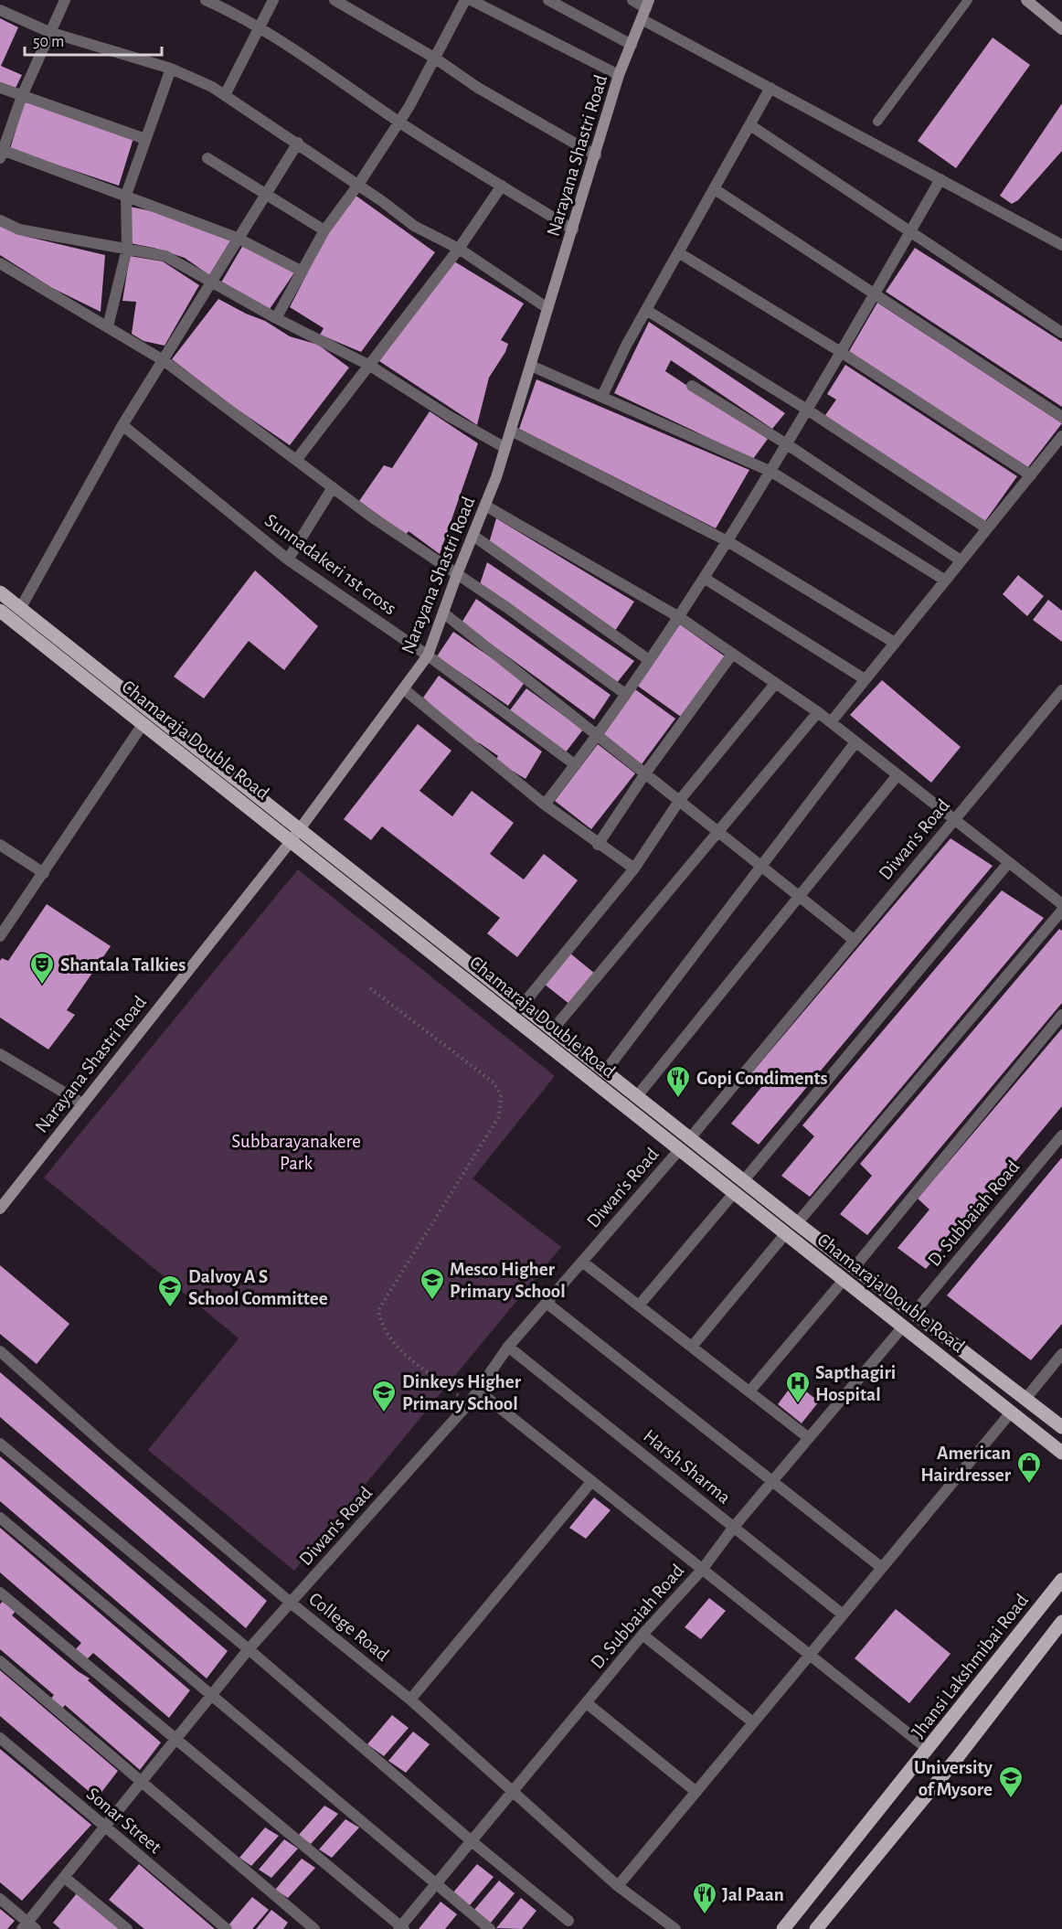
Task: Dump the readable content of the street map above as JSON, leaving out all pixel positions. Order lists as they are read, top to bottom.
{
  "streets": {
    "main road": ["Chamaraja Double Road", "Jhansi Lakshmibai Road"],
    "street": [
      "Narayana Shastri Road",
      "Sunnadakeri 1st cross",
      "Diwan's Road",
      "D. Subbaiah Road",
      "Harsh Sharma",
      "College Road",
      "Sonar Street"
    ]
  },
  "crossings": [
    ["Narayana Shastri Road", "Sunnadakeri 1st cross"],
    ["Narayana Shastri Road", "Chamaraja Double Road"],
    ["Chamaraja Double Road", "Diwan's Road"],
    ["Chamaraja Double Road", "D. Subbaiah Road"],
    ["Diwan's Road", "Harsh Sharma"],
    ["Diwan's Road", "College Road"],
    ["Diwan's Road", "Sonar Street"],
    ["D. Subbaiah Road", "Harsh Sharma"],
    ["D. Subbaiah Road", "College Road"]
  ],
  "parks": ["Subbarayanakere Park"],
  "places": {
    "theatre": ["Shantala Talkies"],
    "restaurant": ["Gopi Condiments", "Jal Paan"],
    "school or university": [
      "Mesco Higher Primary School",
      "Dalvoy A S School Committee",
      "Dinkeys Higher Primary School",
      "University of Mysore"
    ],
    "hospital": ["Sapthagiri Hospital"],
    "shop": ["American Hairdresser"]
  },
  "scale_bar": "50 m"
}
